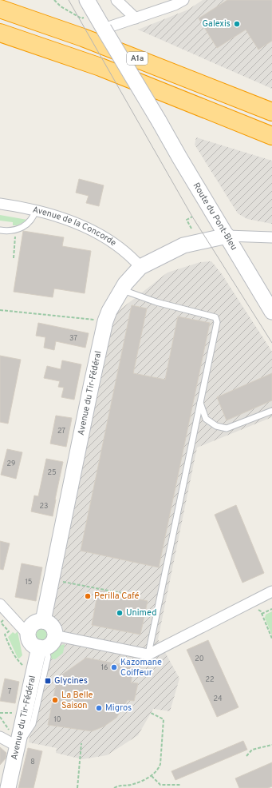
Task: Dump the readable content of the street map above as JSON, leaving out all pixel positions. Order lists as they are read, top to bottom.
{
  "streets": {
    "highway": ["A1a"],
    "street": ["Route du Pont-Bleu", "Avenue de la Concorde", "Avenue du Tir-Fédéral"]
  },
  "crossings": [
    ["Route du Pont-Bleu", "Avenue du Tir-Fédéral"],
    ["Avenue de la Concorde", "Avenue du Tir-Fédéral"]
  ],
  "places": {
    "other": [
      "Galexis",
      "Perilla Café",
      "Unimed",
      "Kazomane Coiffeur",
      "La Belle Saison",
      "Migros"
    ],
    "transit": ["Glycines"]
  },
  "house_numbers": [
    "37",
    "27",
    "29",
    "25",
    "23",
    "15",
    "20",
    "16",
    "22",
    "7",
    "24",
    "10",
    "8"
  ]
}
